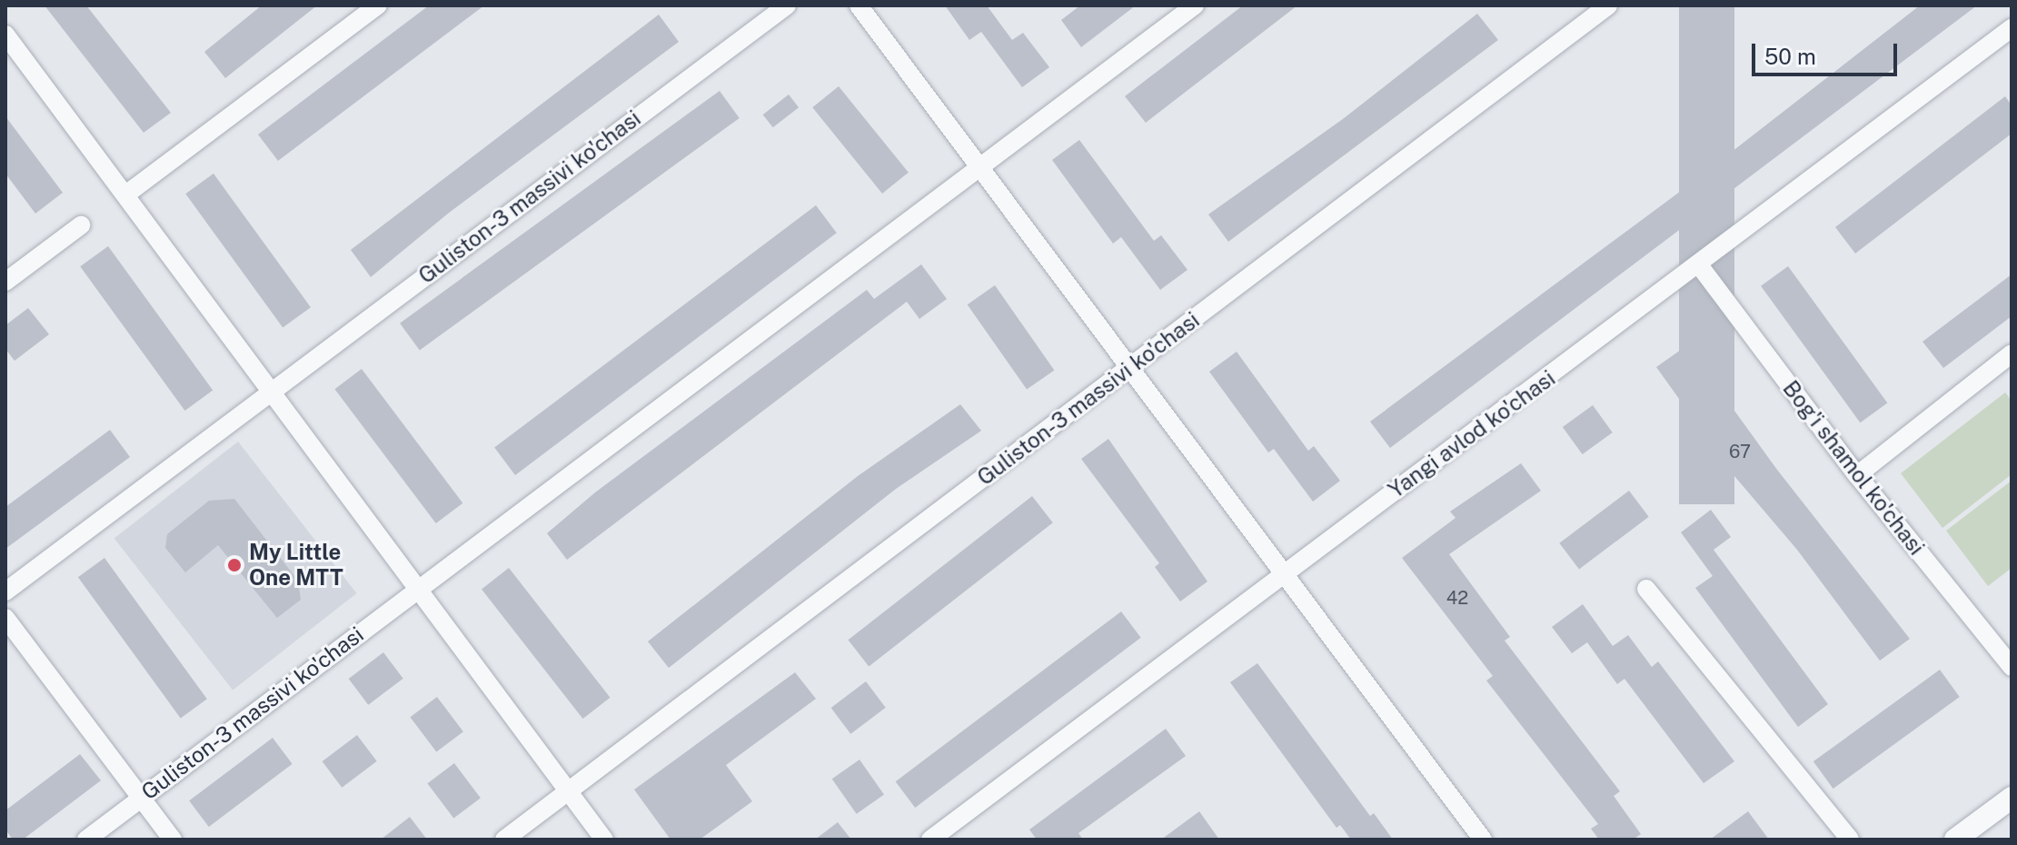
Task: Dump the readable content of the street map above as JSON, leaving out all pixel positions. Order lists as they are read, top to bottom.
{
  "streets": {
    "street": ["Guliston-3 massivi ko'chasi", "Yangi avlod ko'chasi", "Bog'i shamol ko'chasi"]
  },
  "crossings": [
    ["Yangi avlod ko'chasi", "Bog'i shamol ko'chasi"]
  ],
  "places": ["My Little One MTT"],
  "house_numbers": ["67", "42"],
  "scale_bar": "50 m"
}
